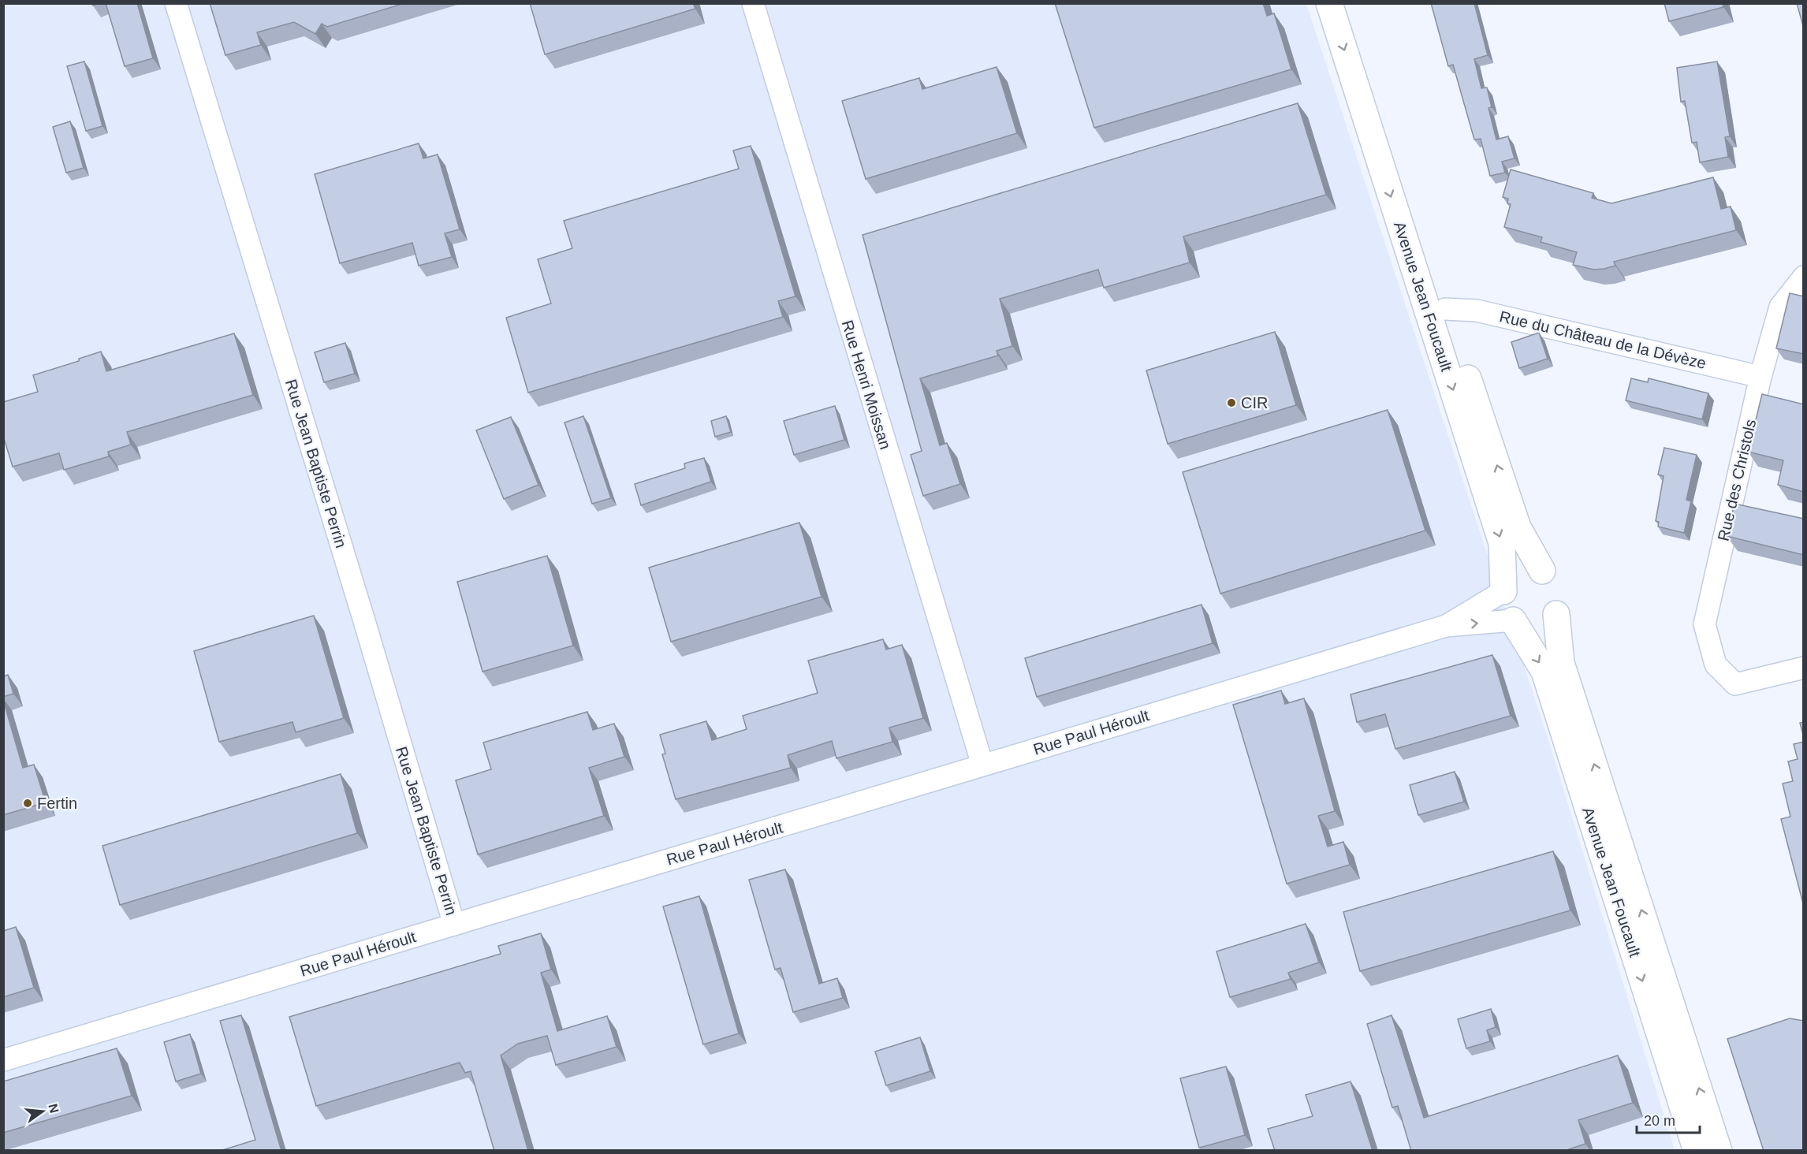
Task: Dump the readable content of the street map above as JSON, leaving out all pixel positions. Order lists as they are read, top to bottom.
{
  "streets": {
    "main road": ["Avenue Jean Foucault"],
    "street": [
      "Rue du Château de la Dévèze",
      "Rue Henri Moissan",
      "Rue Jean Baptiste Perrin",
      "Rue des Christols",
      "Rue Paul Héroult"
    ]
  },
  "crossings": [
    ["Avenue Jean Foucault", "Rue du Château de la Dévèze"],
    ["Avenue Jean Foucault", "Rue Paul Héroult"],
    ["Rue du Château de la Dévèze", "Rue des Christols"],
    ["Rue Henri Moissan", "Rue Paul Héroult"],
    ["Rue Jean Baptiste Perrin", "Rue Paul Héroult"]
  ],
  "places": ["CIR", "Fertin"],
  "scale_bar": "20 m",
  "north": "right"
}
